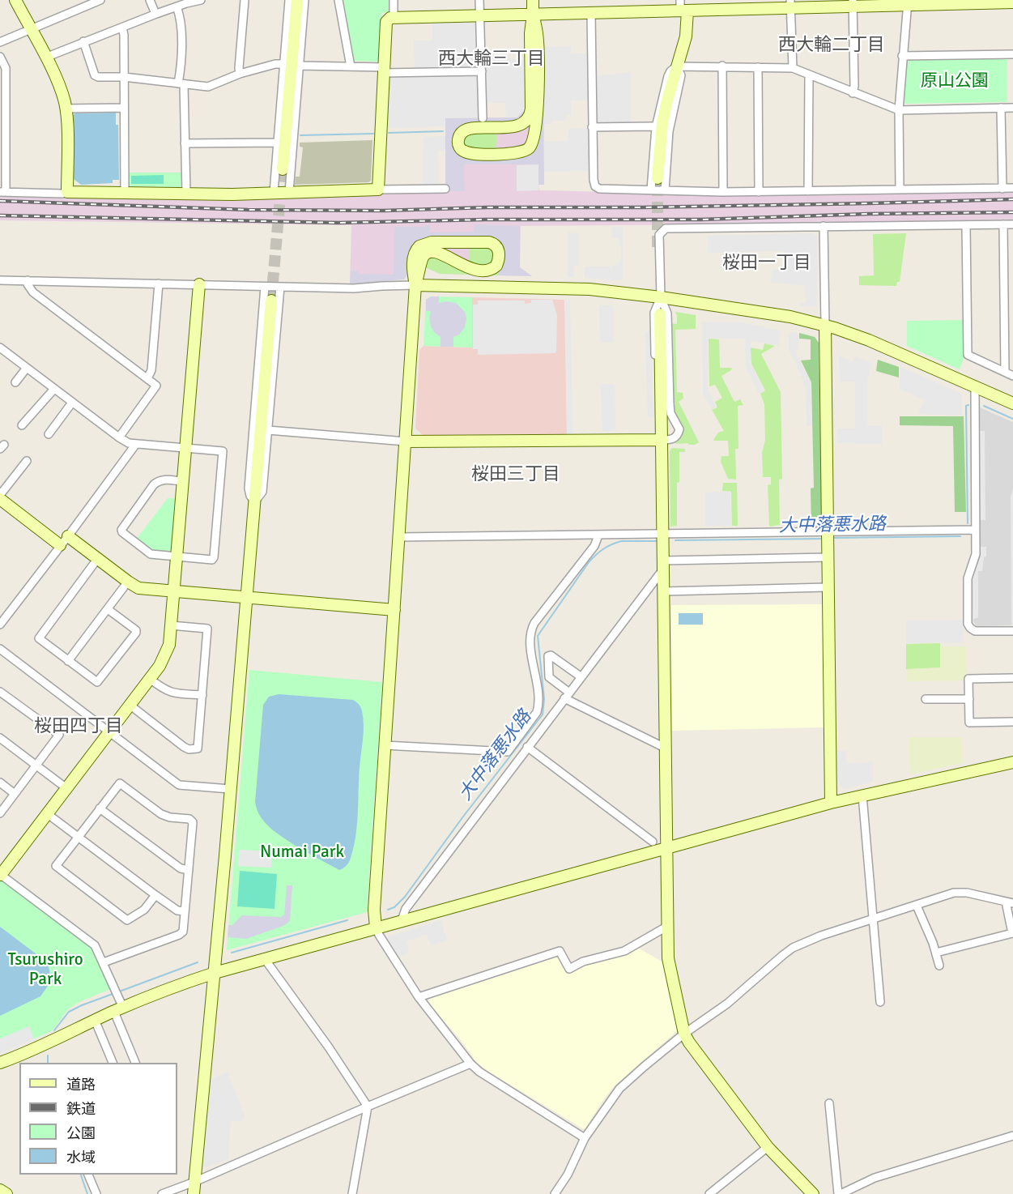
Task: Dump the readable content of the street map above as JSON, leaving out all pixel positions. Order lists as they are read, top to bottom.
{
  "districts": [
    "西大輪二丁目",
    "西大輪三丁目",
    "桜田一丁目",
    "桜田三丁目",
    "桜田四丁目"
  ],
  "water": ["大中落悪水路"],
  "parks": ["原山公園", "Numai Park", "Tsurushiro Park"],
  "legend": [
    "道路",
    "鉄道",
    "公園",
    "水域"
  ]
}
